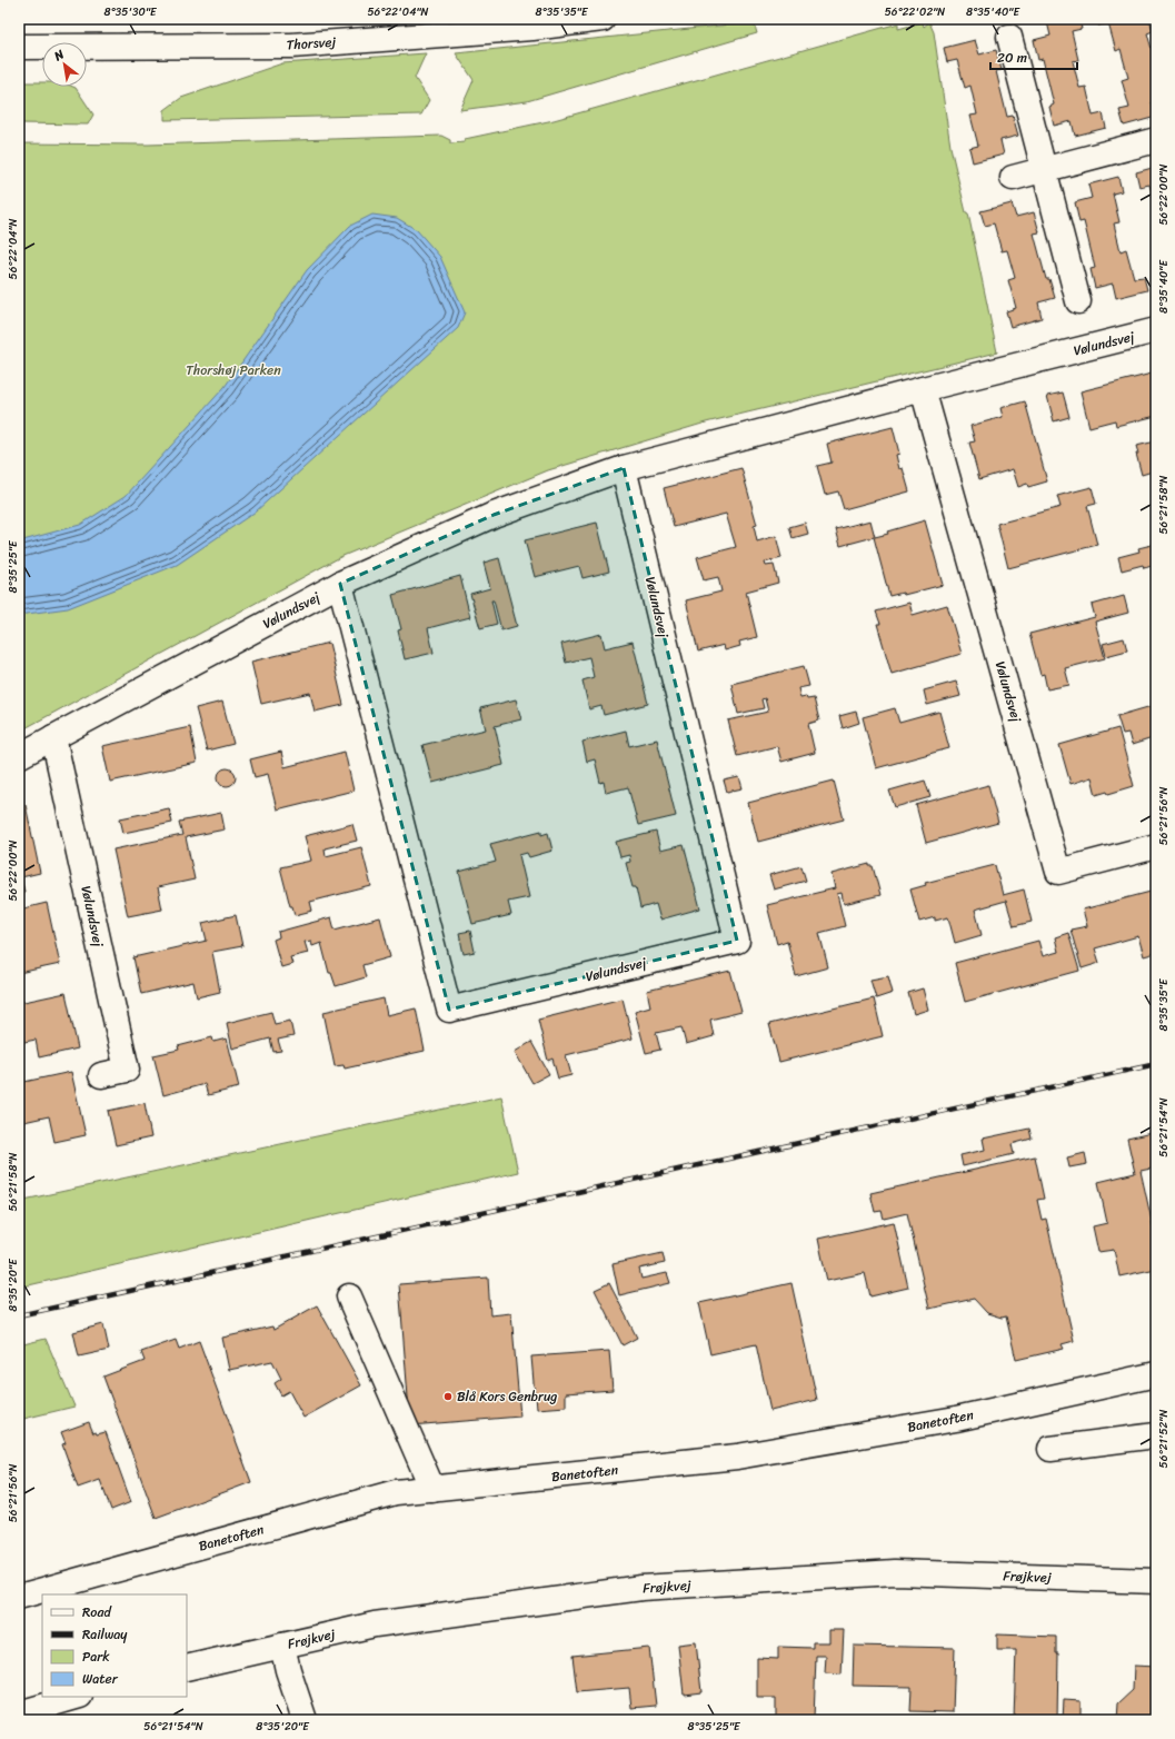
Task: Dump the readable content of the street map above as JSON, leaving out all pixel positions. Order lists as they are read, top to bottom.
{
  "streets": {
    "street": [
      "Thorsvej",
      "Vølundsvej",
      "Banetoften",
      "Frøjkvej"
    ]
  },
  "parks": ["Thorshøj Parken"],
  "places": ["Blå Kors Genbrug"],
  "legend": [
    "Road",
    "Railway",
    "Park",
    "Water"
  ],
  "scale_bar": "20 m",
  "north": "top left",
  "coordinates": [
    "8°35'30\"E",
    "56°22'04\"N",
    "8°35'35\"E",
    "56°22'02\"N",
    "8°35'40\"E",
    "56°22'00\"N",
    "56°21'58\"N",
    "8°35'25\"E",
    "56°21'56\"N",
    "56°21'54\"N",
    "8°35'20\"E",
    "56°21'52\"N"
  ]
}
